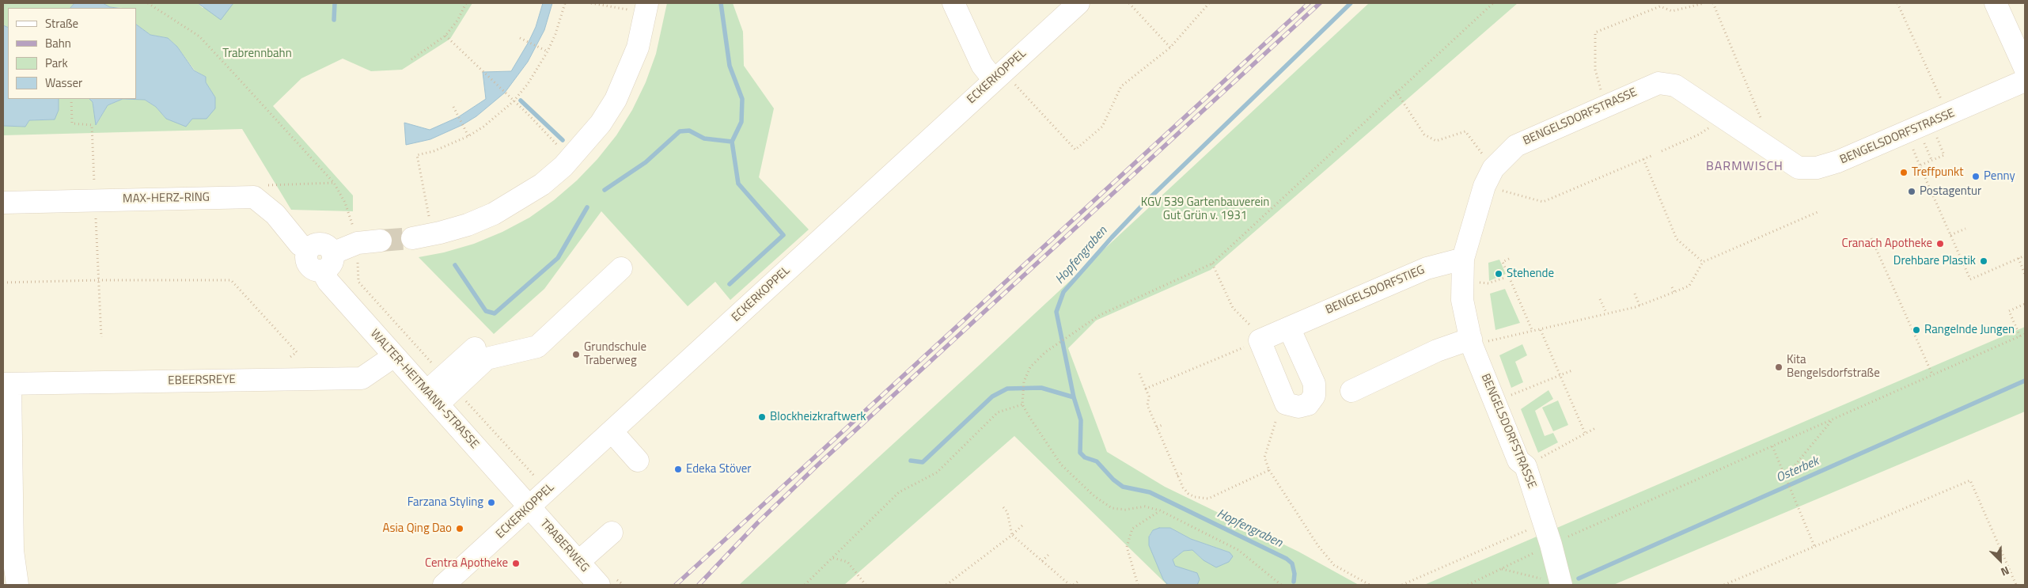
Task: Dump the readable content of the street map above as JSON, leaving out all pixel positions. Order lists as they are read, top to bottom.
{
  "streets": {
    "street": [
      "ECKERKOPPEL",
      "BENGELSDORFSTRASSE",
      "MAX-HERZ-RING",
      "BENGELSDORFSTIEG",
      "EBEERSREYE",
      "WALTER-HEITMANN-STRASSE",
      "TRABERWEG"
    ]
  },
  "crossings": [
    ["ECKERKOPPEL", "WALTER-HEITMANN-STRASSE"],
    ["ECKERKOPPEL", "TRABERWEG"],
    ["BENGELSDORFSTRASSE", "BENGELSDORFSTIEG"],
    ["EBEERSREYE", "WALTER-HEITMANN-STRASSE"],
    ["WALTER-HEITMANN-STRASSE", "TRABERWEG"]
  ],
  "districts": ["BARMWISCH"],
  "water": ["Hopfengraben", "Osterbek"],
  "parks": ["Trabrennbahn", "KGV 539 Gartenbauverein Gut Grün v. 1931"],
  "places": [
    "Treffpunkt",
    "Penny",
    "Postagentur",
    "Cranach Apotheke",
    "Drehbare Plastik",
    "Stehende",
    "Rangelnde Jungen",
    "Grundschule Traberweg",
    "Kita Bengelsdorfstraße",
    "Blockheizkraftwerk",
    "Edeka Stöver",
    "Farzana Styling",
    "Asia Qing Dao",
    "Centra Apotheke"
  ],
  "legend": [
    "Straße",
    "Bahn",
    "Park",
    "Wasser"
  ],
  "north": "bottom right"
}
